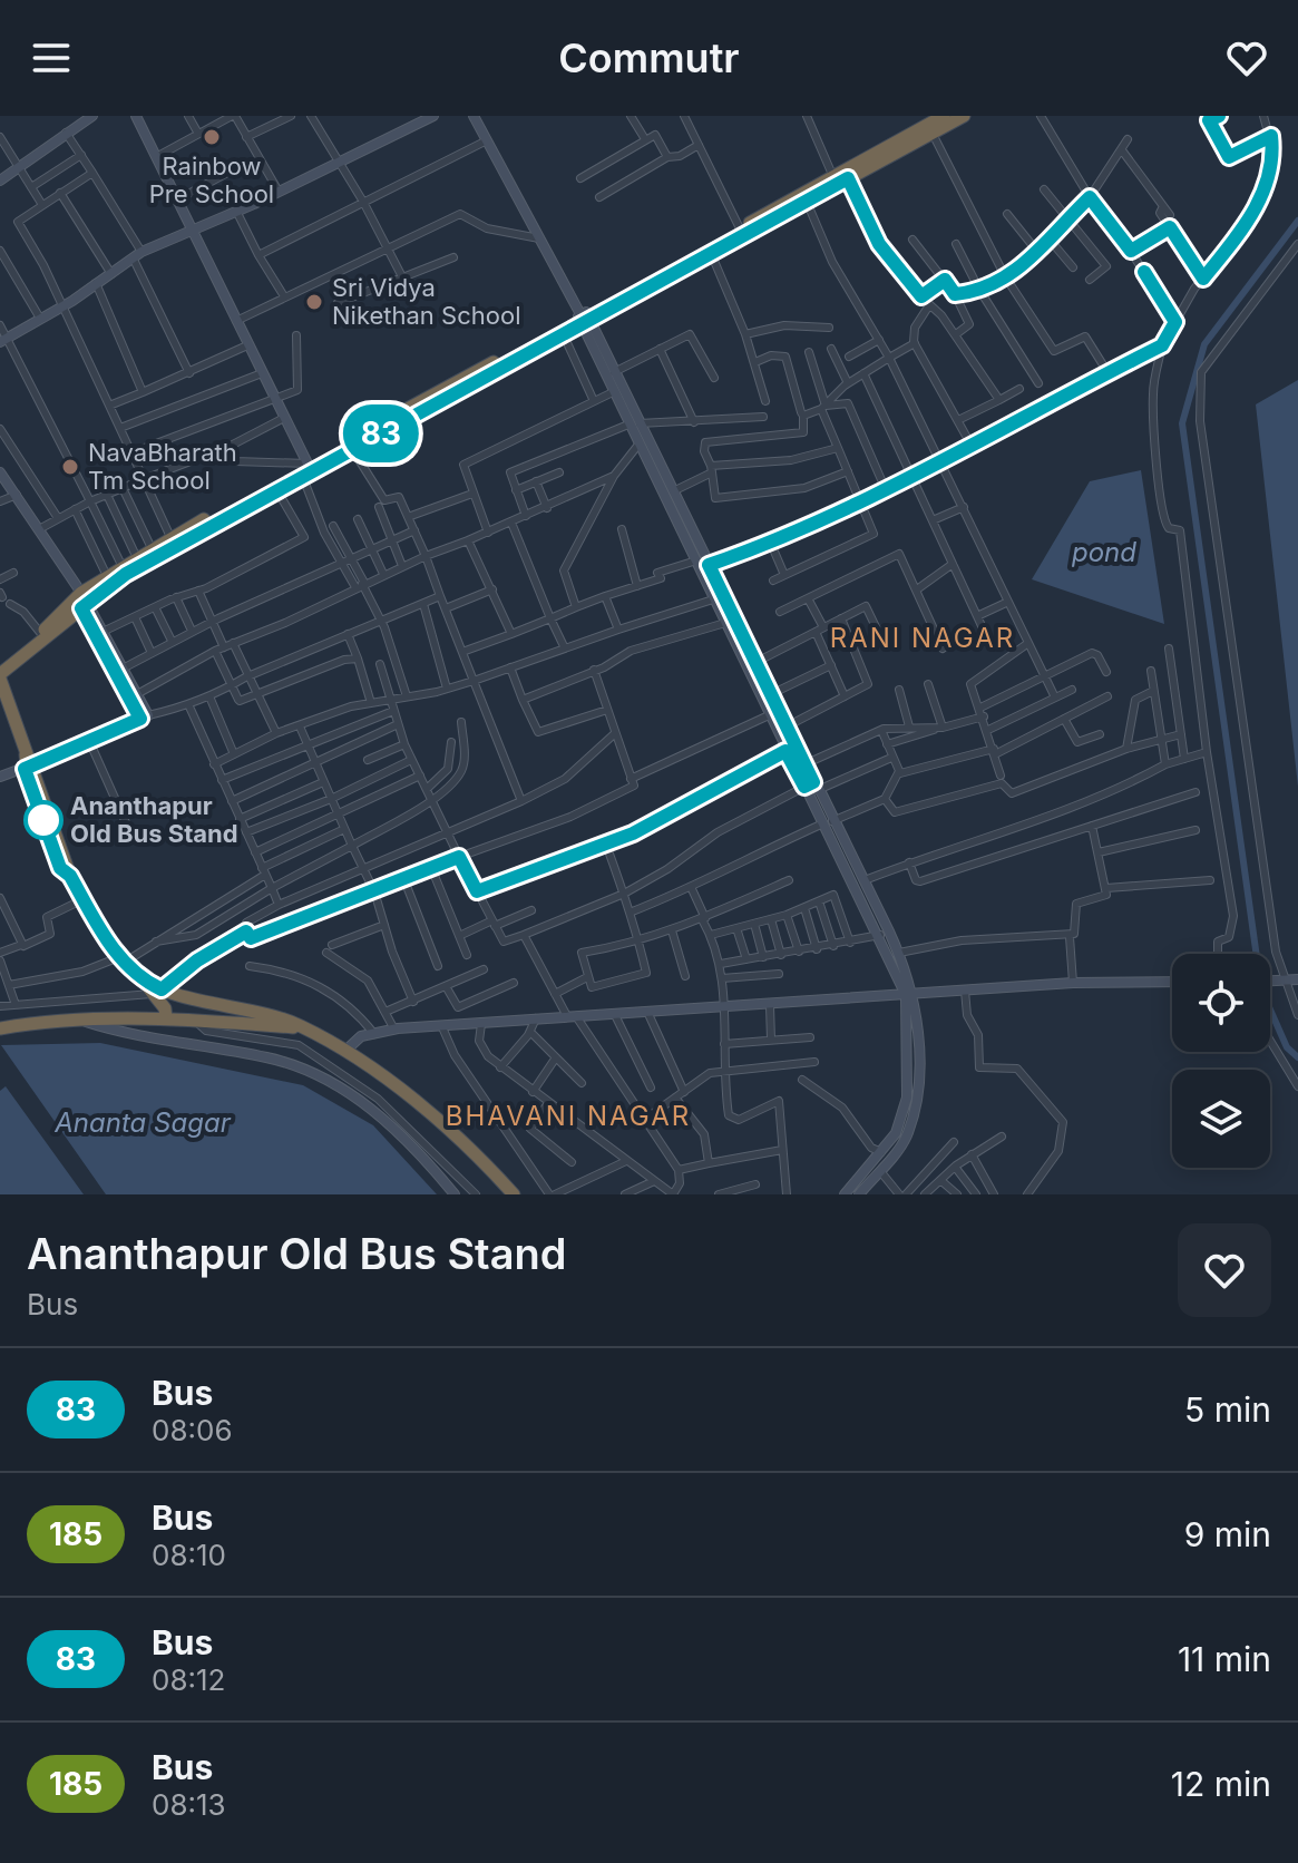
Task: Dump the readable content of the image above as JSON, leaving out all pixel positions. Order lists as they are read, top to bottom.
{
  "districts": ["RANI NAGAR", "BHAVANI NAGAR"],
  "water": ["pond", "Ananta Sagar"],
  "places": [
    "Rainbow Pre School",
    "Sri Vidya Nikethan School",
    "NavaBharath Tm School",
    "Ananthapur Old Bus Stand"
  ],
  "lines": ["bus line 83"],
  "page": {
    "header": "Commutr",
    "on_map": "83",
    "heading": ["Ananthapur Old Bus Stand", "Bus"],
    "list": [
      {
        "mark": "83",
        "name": "Bus",
        "note": "08:06",
        "value": "5 min"
      },
      {
        "mark": "185",
        "name": "Bus",
        "note": "08:10",
        "value": "9 min"
      },
      {
        "mark": "83",
        "name": "Bus",
        "note": "08:12",
        "value": "11 min"
      },
      {
        "mark": "185",
        "name": "Bus",
        "note": "08:13",
        "value": "12 min"
      }
    ]
  }
}
